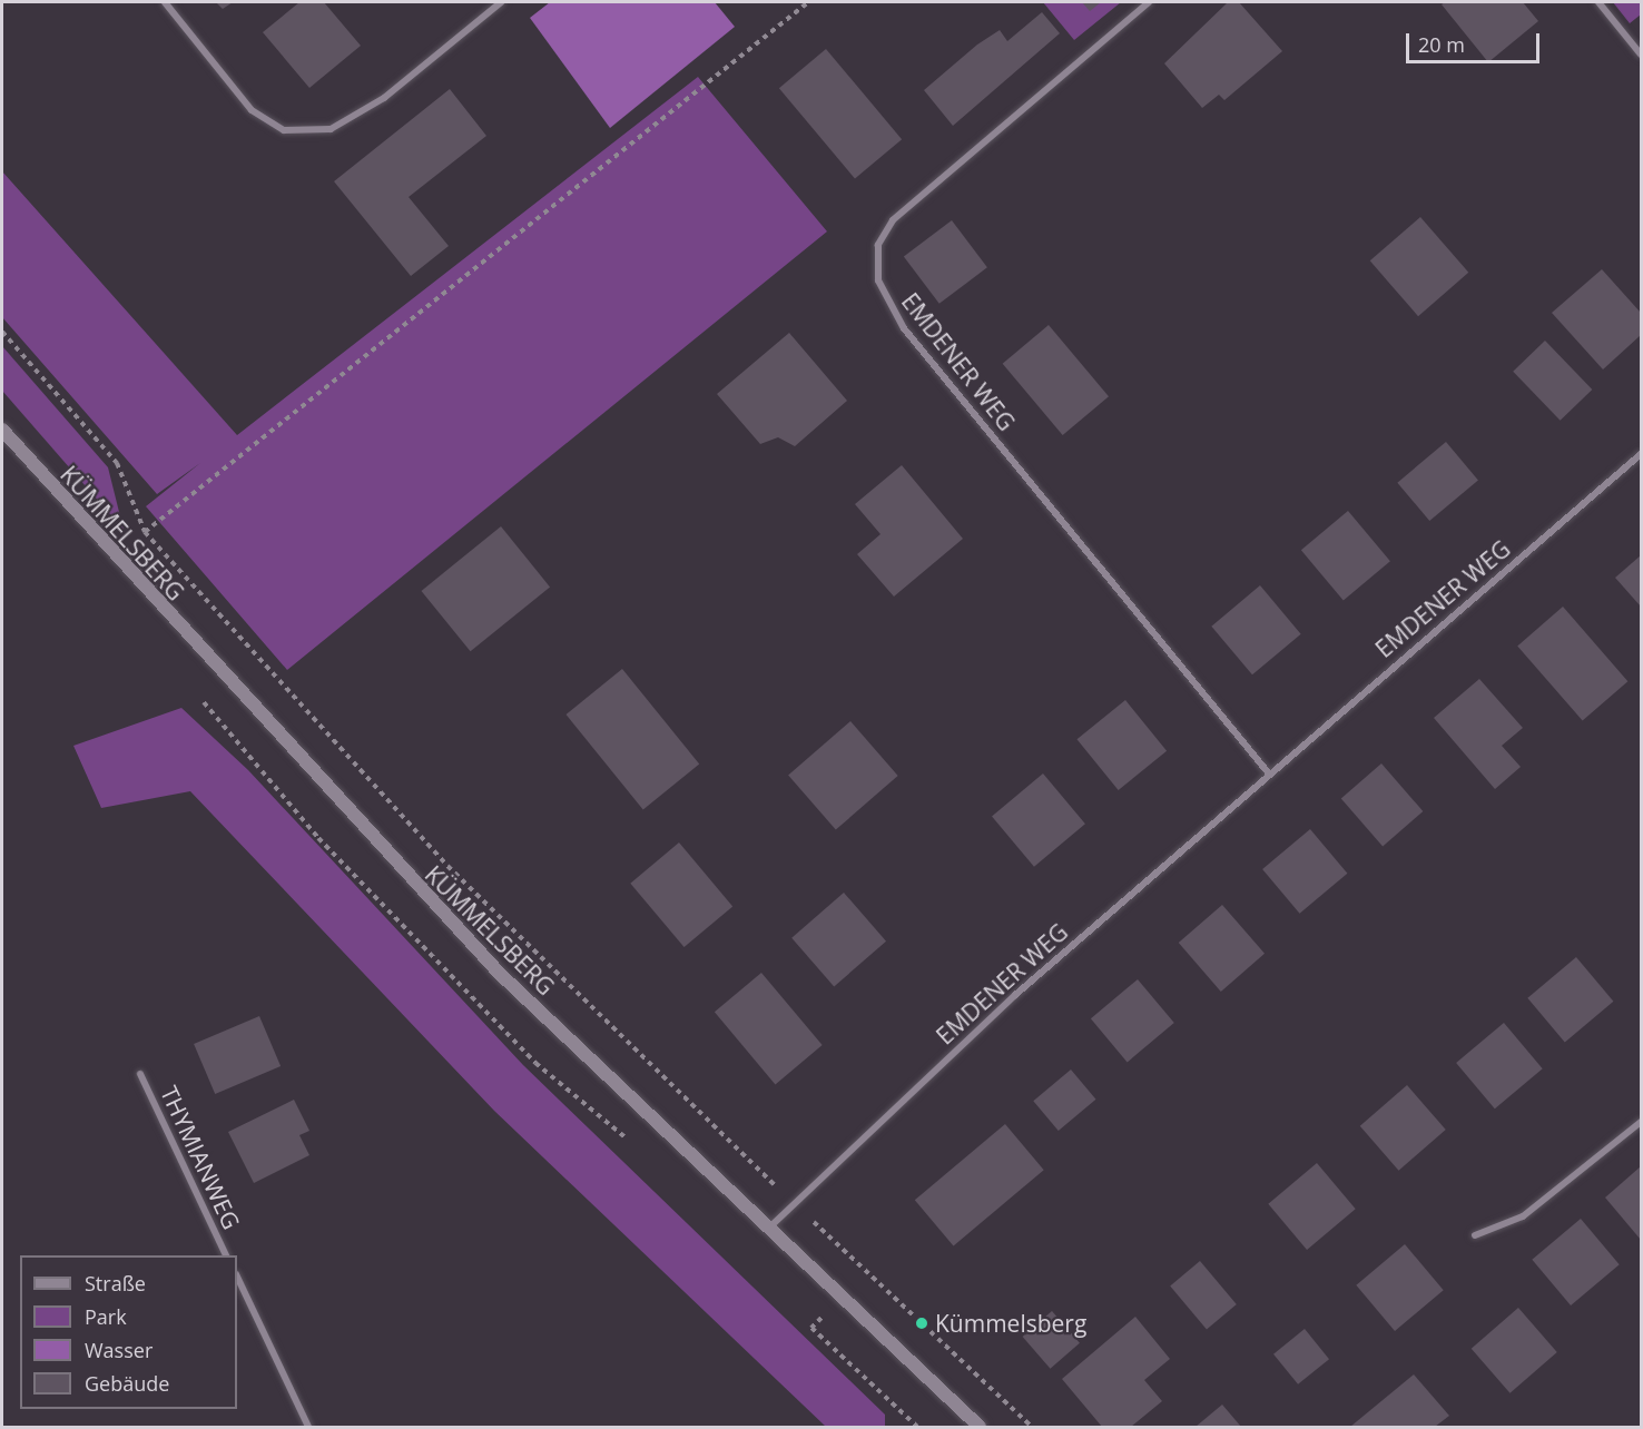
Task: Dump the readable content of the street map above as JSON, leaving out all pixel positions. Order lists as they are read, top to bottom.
{
  "streets": {
    "main road": ["KÜMMELSBERG"],
    "street": ["EMDENER WEG", "THYMIANWEG"]
  },
  "crossings": [
    ["EMDENER WEG", "KÜMMELSBERG"]
  ],
  "places": ["Kümmelsberg"],
  "legend": [
    "Straße",
    "Park",
    "Wasser",
    "Gebäude"
  ],
  "scale_bar": "20 m"
}
